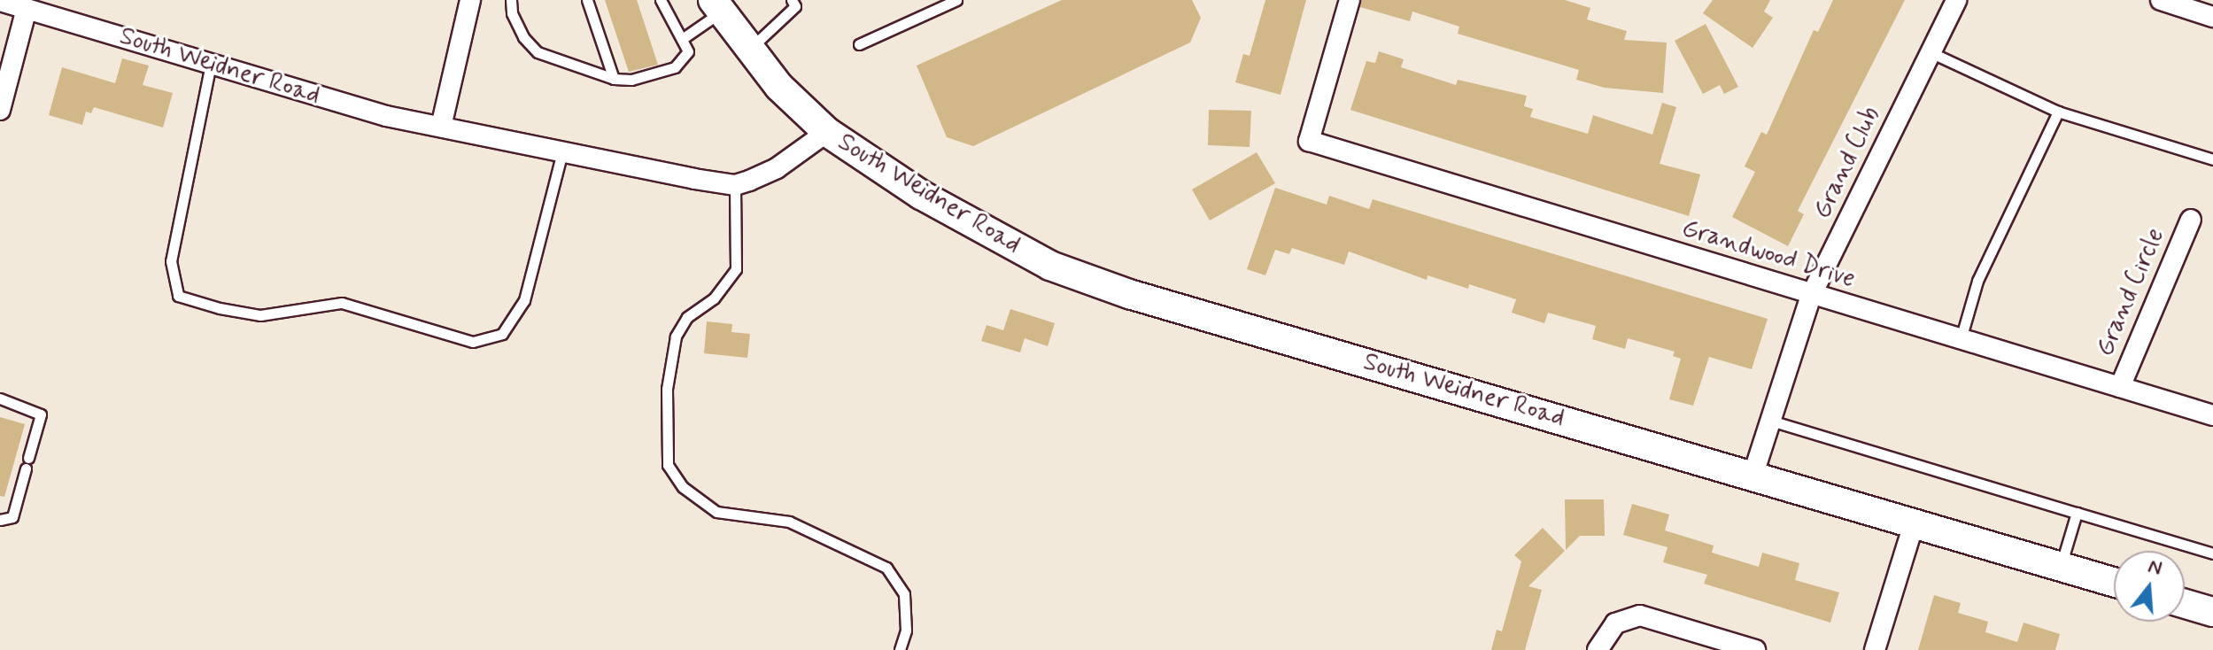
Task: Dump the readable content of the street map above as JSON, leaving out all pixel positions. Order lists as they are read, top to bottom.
{
  "streets": {
    "main road": ["South Weidner Road"],
    "street": ["Grand Club", "Grandwood Drive", "Grand Circle"]
  },
  "crossings": [
    ["South Weidner Road", "Grand Club"],
    ["Grand Club", "Grandwood Drive"],
    ["Grandwood Drive", "Grand Circle"]
  ],
  "north": "top"
}
